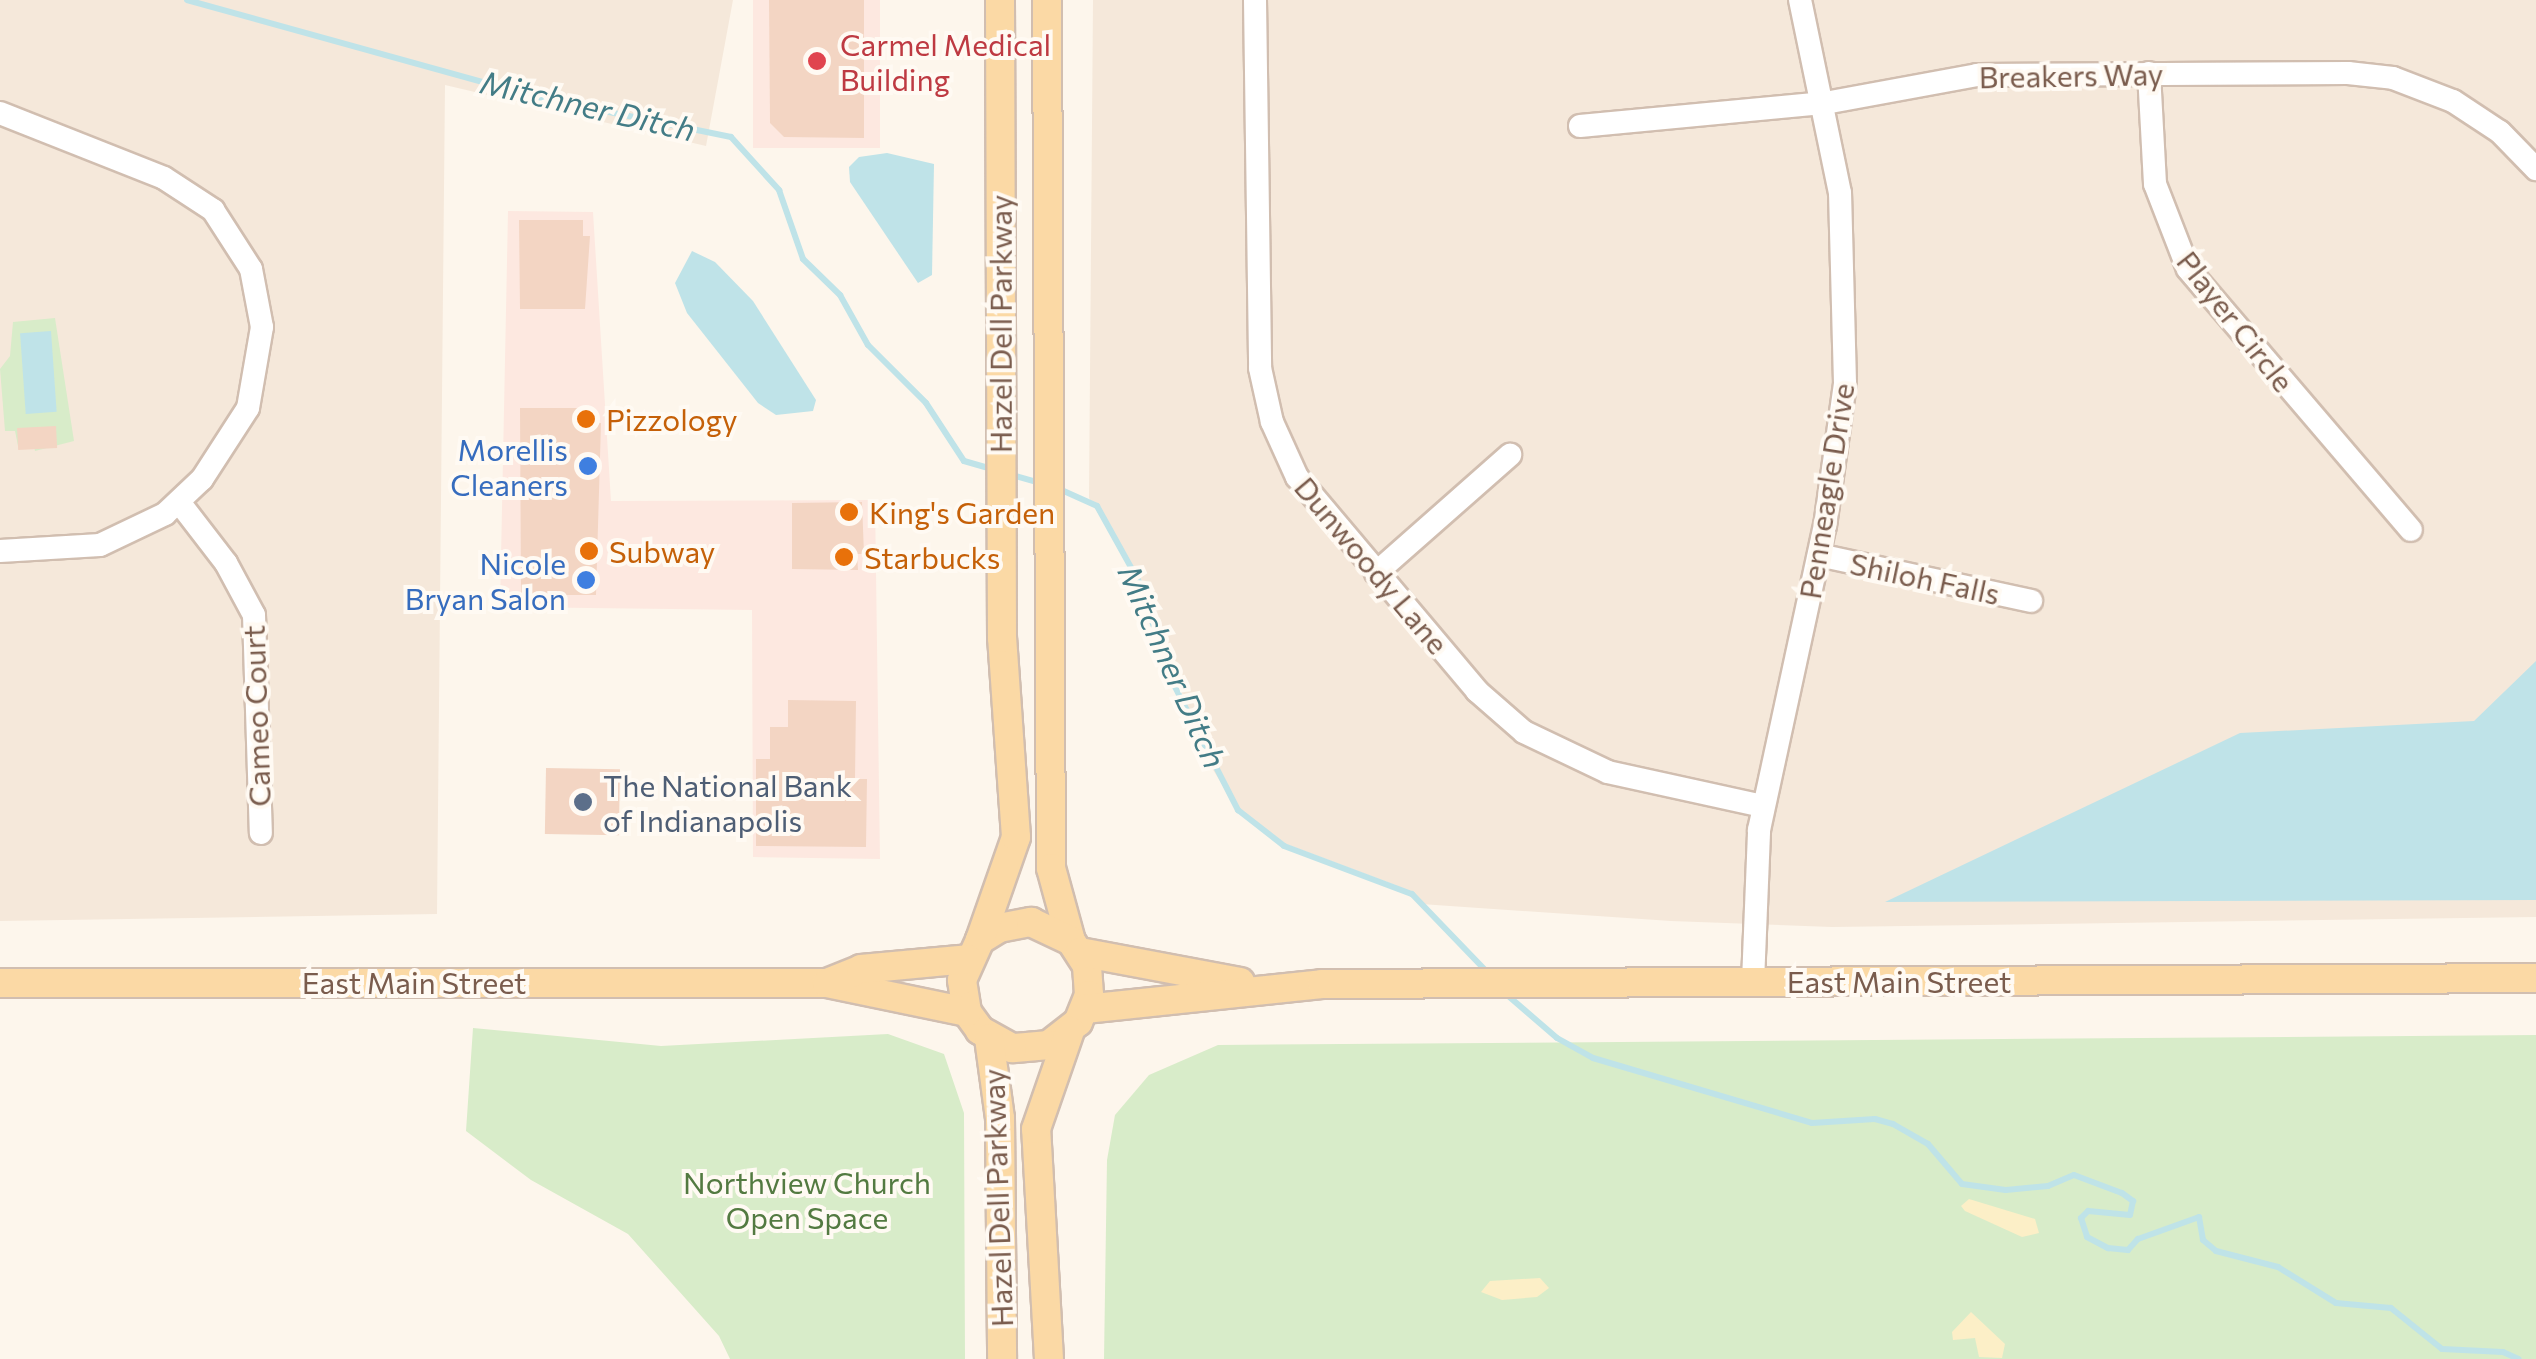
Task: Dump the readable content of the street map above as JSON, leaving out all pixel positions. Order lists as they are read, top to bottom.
{
  "streets": {
    "main road": ["Hazel Dell Parkway", "East Main Street"],
    "street": [
      "Breakers Way",
      "Player Circle",
      "Penneagle Drive",
      "Dunwoody Lane",
      "Shiloh Falls",
      "Cameo Court"
    ]
  },
  "crossings": [
    ["Breakers Way", "Player Circle"],
    ["Breakers Way", "Penneagle Drive"],
    ["Hazel Dell Parkway", "East Main Street"],
    ["Penneagle Drive", "Dunwoody Lane"],
    ["Penneagle Drive", "Shiloh Falls"],
    ["Penneagle Drive", "East Main Street"]
  ],
  "water": ["Mitchner Ditch"],
  "parks": ["Northview Church Open Space"],
  "places": [
    "Carmel Medical Building",
    "Pizzology",
    "Morellis Cleaners",
    "King's Garden",
    "Subway",
    "Starbucks",
    "Nicole Bryan Salon",
    "The National Bank of Indianapolis"
  ]
}
